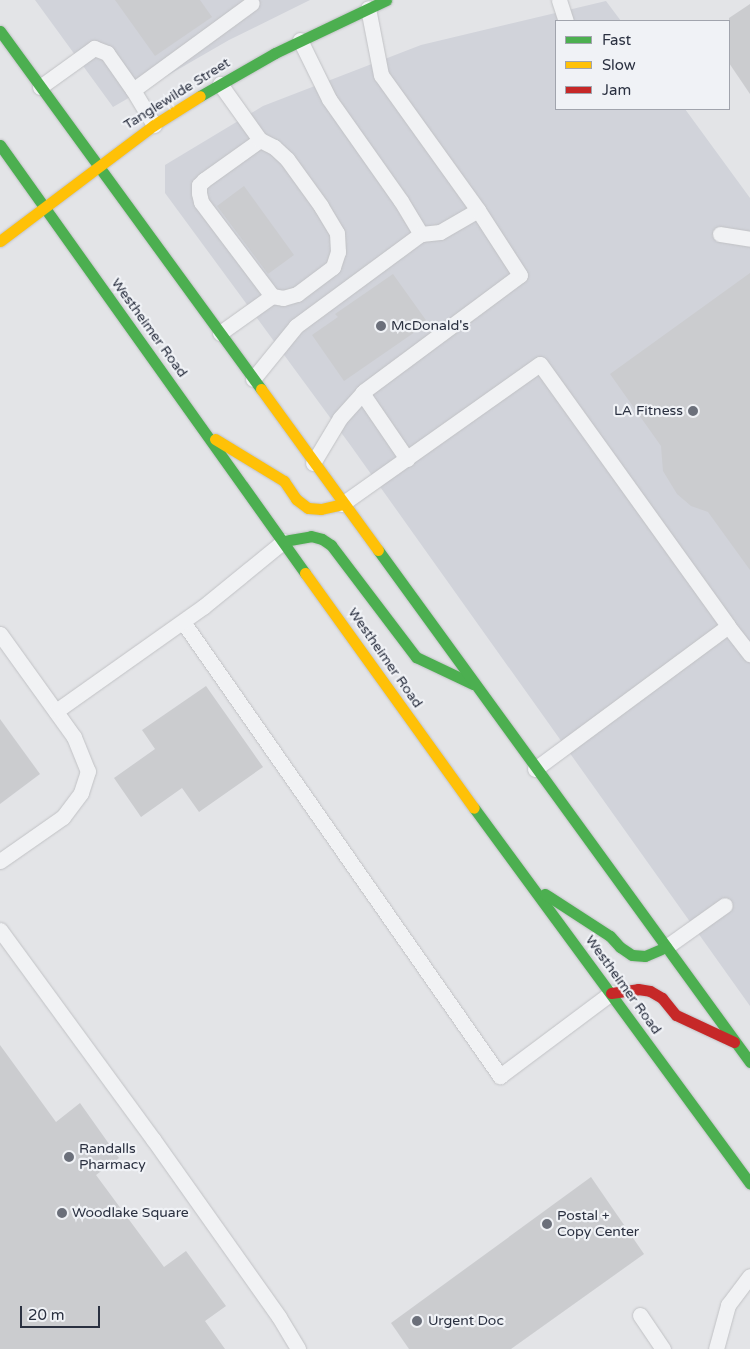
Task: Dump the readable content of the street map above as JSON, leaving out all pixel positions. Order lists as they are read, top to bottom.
{
  "streets": {
    "main road": ["Tanglewilde Street", "Westheimer Road"]
  },
  "crossings": [
    ["Tanglewilde Street", "Westheimer Road"]
  ],
  "places": [
    "McDonald's",
    "LA Fitness",
    "Randalls Pharmacy",
    "Woodlake Square",
    "Postal + Copy Center",
    "Urgent Doc"
  ],
  "legend": ["Fast", "Slow", "Jam"],
  "scale_bar": "20 m"
}
